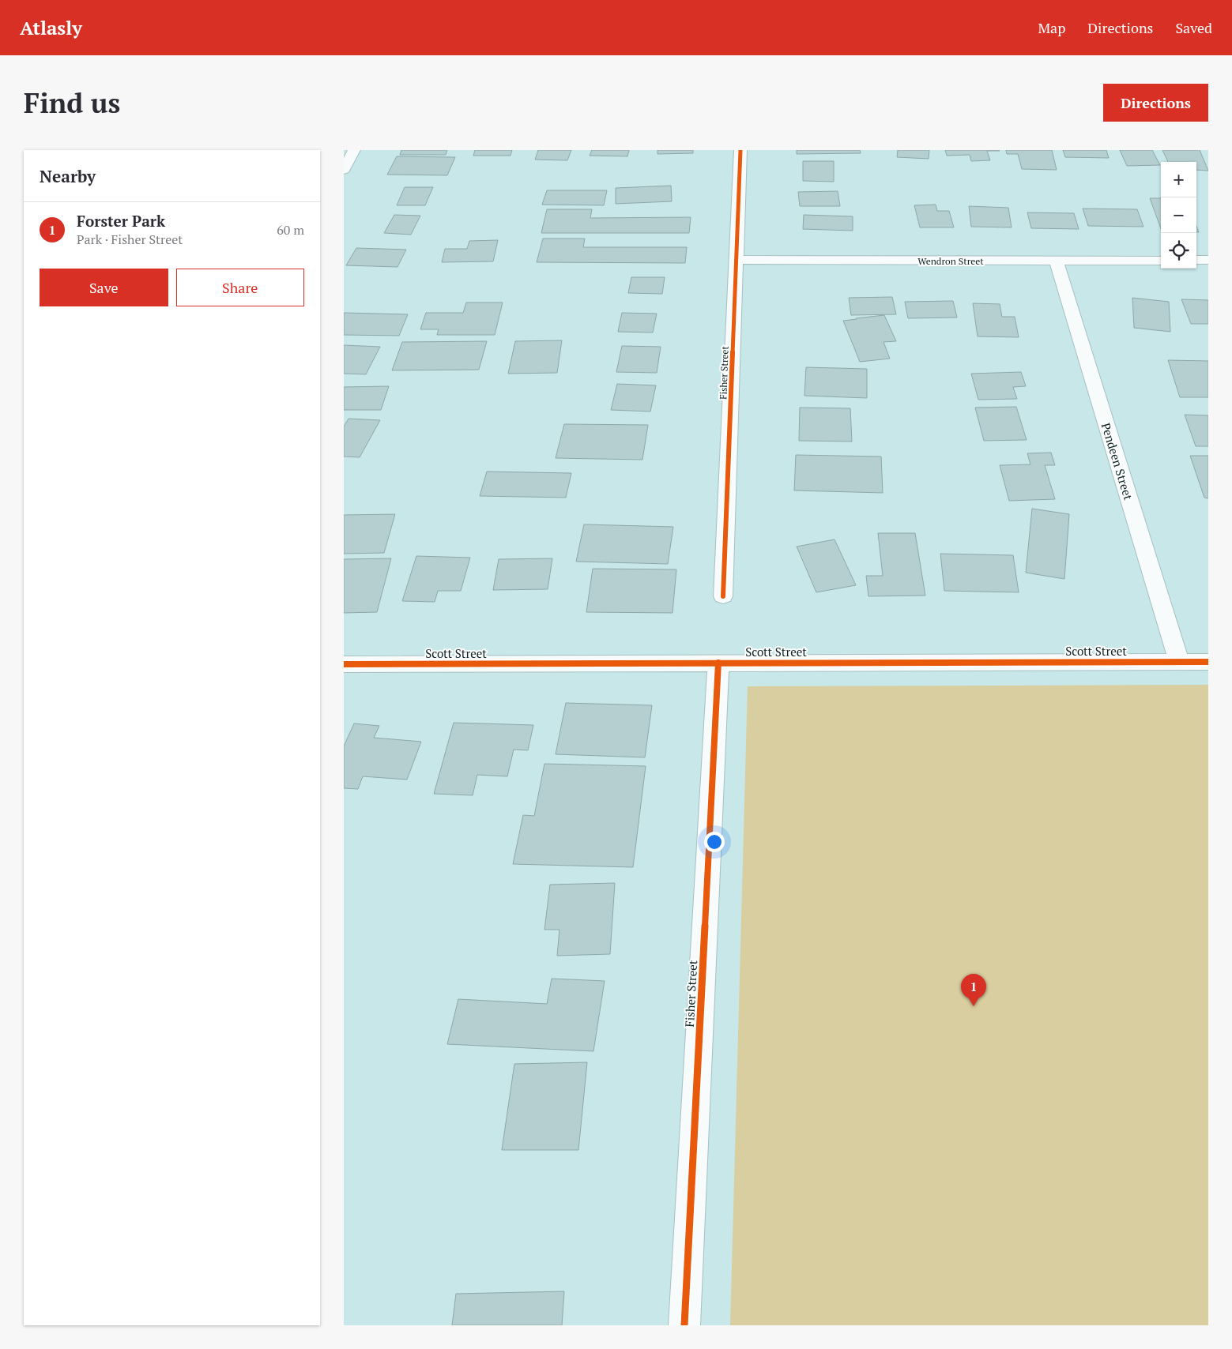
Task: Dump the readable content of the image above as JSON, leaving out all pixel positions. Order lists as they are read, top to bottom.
{
  "streets": {
    "street": [
      "Wendron Street",
      "Fisher Street",
      "Pendeen Street",
      "Scott Street"
    ]
  },
  "crossings": [
    ["Wendron Street", "Fisher Street"],
    ["Wendron Street", "Pendeen Street"],
    ["Fisher Street", "Scott Street"],
    ["Pendeen Street", "Scott Street"]
  ],
  "page": {
    "header": "Atlasly",
    "nav": ["Map", "Directions", "Saved"],
    "buttons": [
      "Directions",
      ["Save", "Share"]
    ],
    "title": "Find us",
    "heading": "Nearby",
    "map_buttons": ["+", "−"],
    "list": [
      {
        "mark": "1",
        "name": "Forster Park",
        "note": "Park · Fisher Street",
        "value": "60 m"
      }
    ],
    "pins": "1"
  }
}
